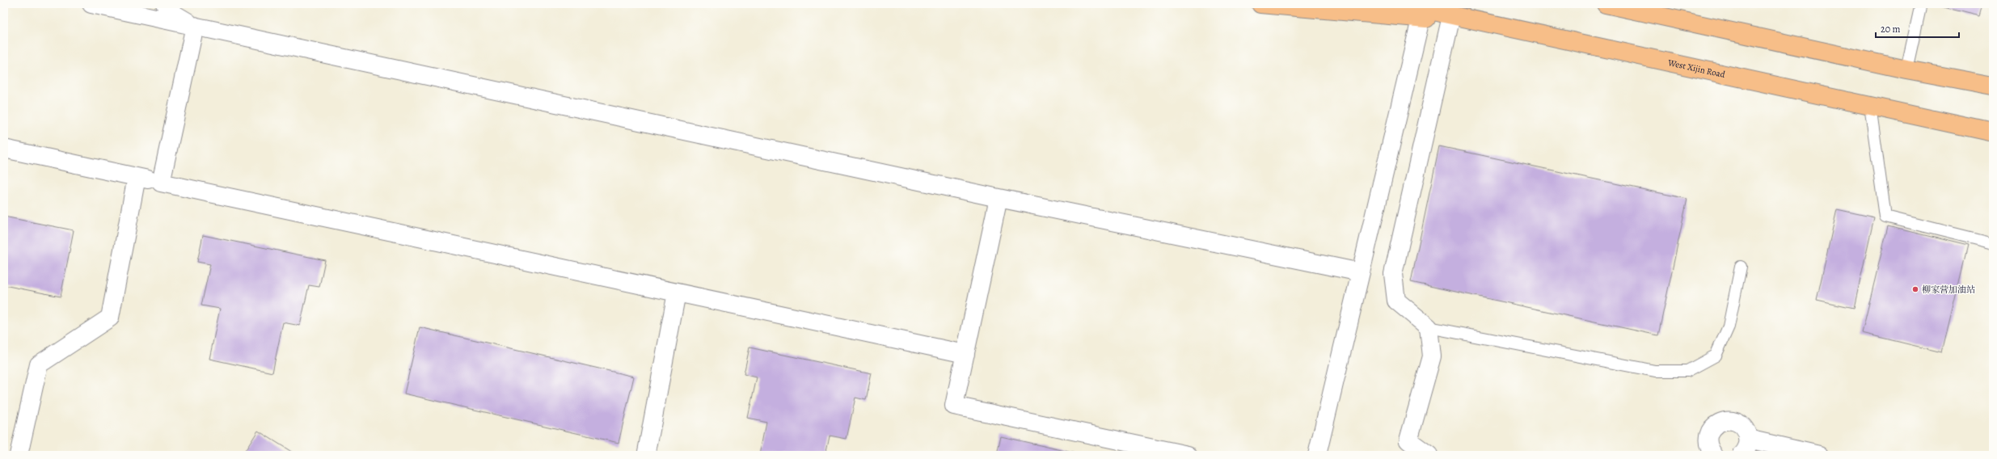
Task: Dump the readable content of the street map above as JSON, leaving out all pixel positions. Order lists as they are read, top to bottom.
{
  "streets": {
    "main road": ["West Xijin Road"]
  },
  "places": ["柳家营加油站"],
  "scale_bar": "20 m"
}
